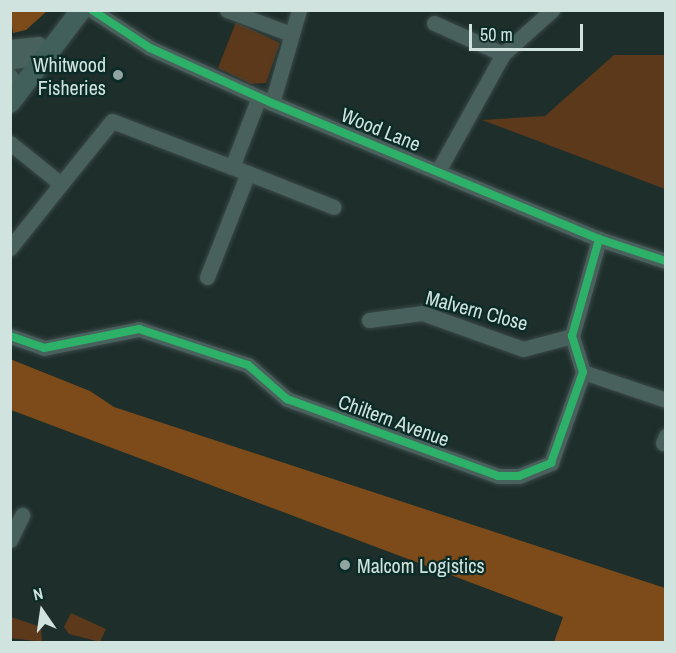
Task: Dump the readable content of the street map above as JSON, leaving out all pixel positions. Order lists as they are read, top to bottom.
{
  "streets": {
    "street": ["Wood Lane", "Malvern Close", "Chiltern Avenue"]
  },
  "places": ["Whitwood Fisheries", "Malcom Logistics"],
  "scale_bar": "50 m",
  "north": "top"
}
